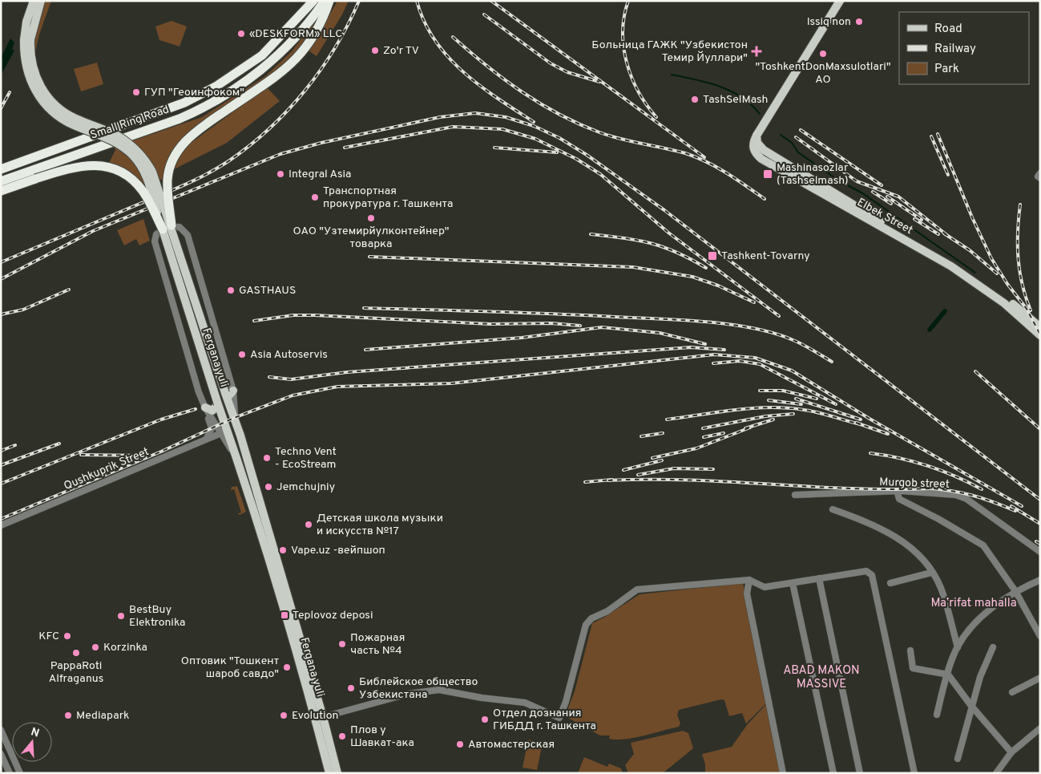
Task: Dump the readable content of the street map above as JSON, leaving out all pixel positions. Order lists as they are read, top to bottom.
{
  "streets": {
    "highway": ["Small Ring Road"],
    "main road": ["Elbek Street", "Fergana yuli"],
    "street": ["Qushkuprik Street", "Murgob street"]
  },
  "districts": ["Maʼrifat mahalla", "ABAD MAKON MASSIVE"],
  "places": {
    "other": [
      "Issiq non",
      "«DESKFORM» LLC",
      "Zo'r TV",
      "\"ToshkentDonMaxsulotlari\" AO",
      "ГУП \"Геоинфоком\"",
      "TashSelМash",
      "Integral Asia",
      "Транспортная прокуратура г. Ташкента",
      "ОАО \"Узтемирйулконтейнер\" товарка",
      "GASTHAUS",
      "Asia Autoservis",
      "Techno Vent - EcoStream",
      "Jemchujniy",
      "Детская школа музыки и искусств №17",
      "Vape.uz -вейпшоп",
      "BestBuy Elektronika",
      "KFC",
      "Пожарная часть №4",
      "Korzinka",
      "PappaRoti Alfraganus",
      "Оптовик \"Тошкент шароб савдо\"",
      "Библейское общество Узбекистана",
      "Mediapark",
      "Evolution",
      "Отдел дознания ГИБДД г. Ташкента",
      "Плов у Шавкат-ака",
      "Автомастерская"
    ],
    "health": ["Больница ГАЖК \"Узбекистон Темир Йуллари\""],
    "transit": ["Mashinasozlar (Tashselmash)", "Tashkent-Tovarny", "Teplovoz deposi"]
  },
  "legend": ["Road", "Railway", "Park"],
  "north": "top"
}
